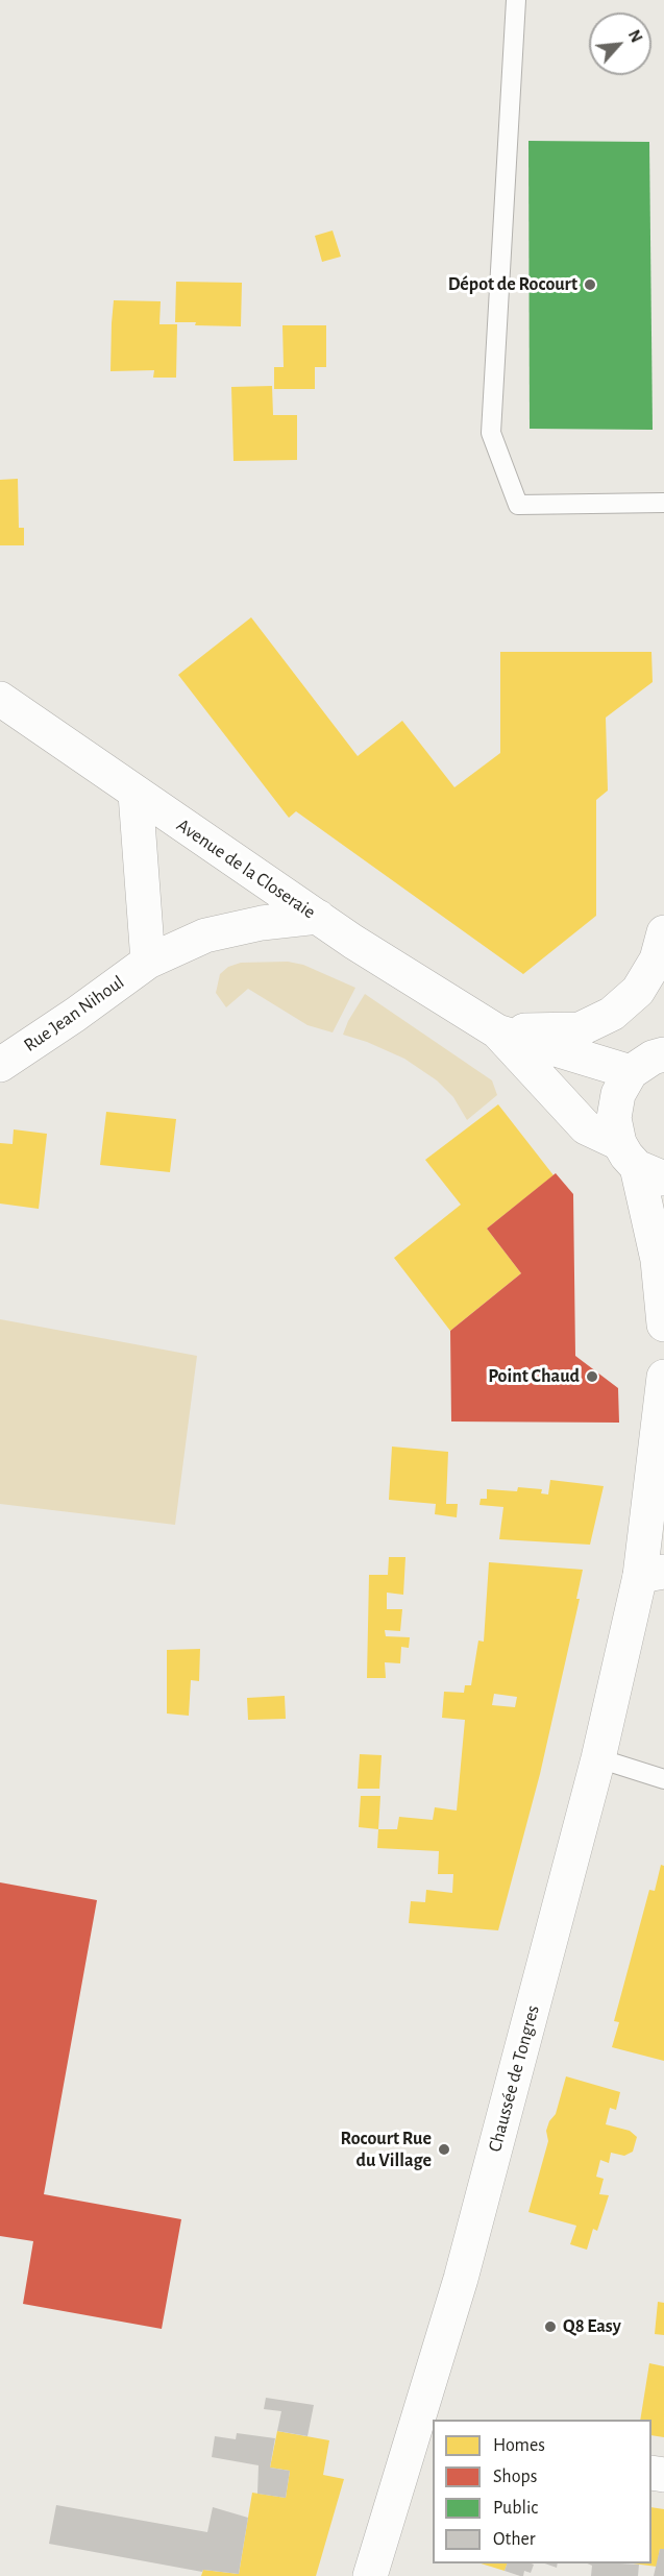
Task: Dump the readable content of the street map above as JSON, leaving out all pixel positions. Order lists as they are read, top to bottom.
{
  "streets": {
    "street": ["Avenue de la Closeraie", "Rue Jean Nihoul", "Chaussée de Tongres"]
  },
  "crossings": [
    ["Avenue de la Closeraie", "Rue Jean Nihoul"]
  ],
  "places": [
    "Dépot de Rocourt",
    "Point Chaud",
    "Rocourt Rue du Village",
    "Q8 Easy"
  ],
  "legend": [
    "Homes",
    "Shops",
    "Public",
    "Other"
  ],
  "north": "top right"
}
